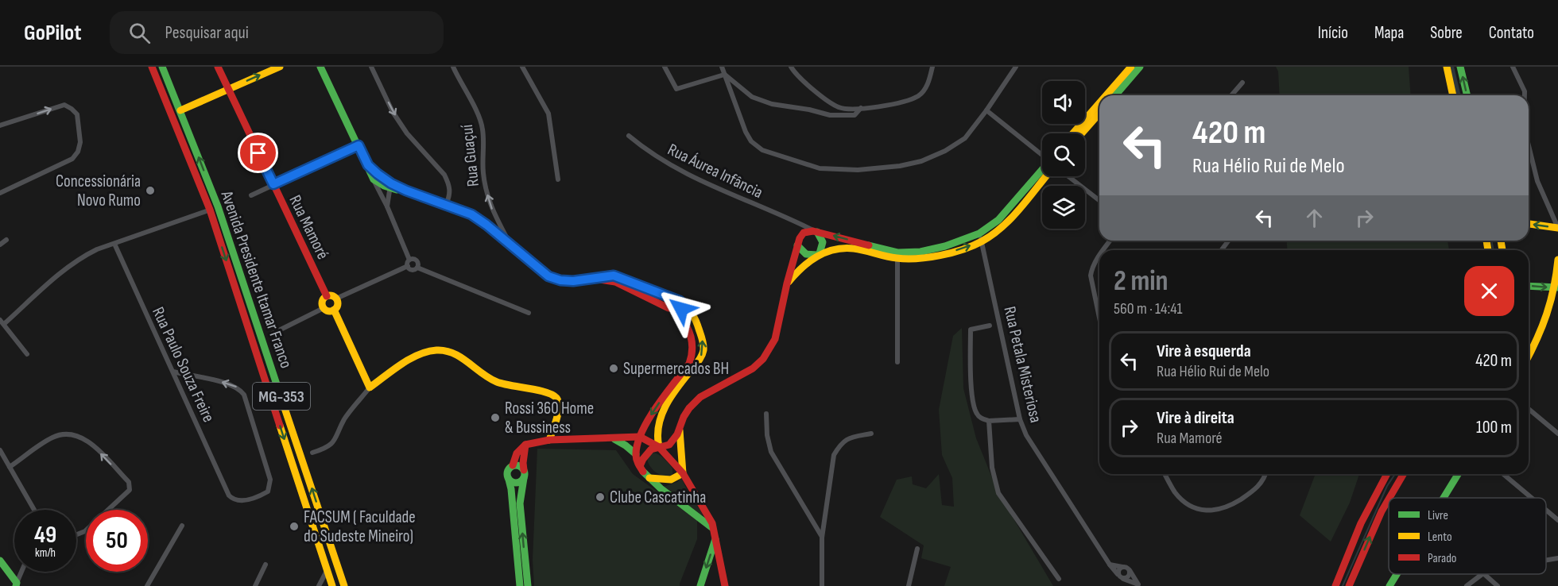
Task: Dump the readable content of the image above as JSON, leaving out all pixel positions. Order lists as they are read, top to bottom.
{
  "streets": {
    "main road": ["Rua Mamoré", "Avenida Presidente Itamar Franco", "MG-353"],
    "street": [
      "Rua Guaçuí",
      "Rua Áurea Infância",
      "Rua Paulo Souza Freire",
      "Rua Petala Misteriosa"
    ]
  },
  "places": [
    "Concessionária Novo Rumo",
    "Supermercados BH",
    "Rossi 360 Home & Bussiness",
    "Clube Cascatinha",
    "FACSUM ( Faculdade do Sudeste Mineiro)"
  ],
  "legend": ["Livre", "Lento", "Parado"],
  "page": {
    "header": "GoPilot",
    "search": "Pesquisar aqui",
    "nav": [
      "Início",
      "Mapa",
      "Sobre",
      "Contato"
    ],
    "turn": ["420 m", "Rua Hélio Rui de Melo"],
    "heading": ["2 min", "560 m · 14:41"],
    "list": [
      {
        "name": "Vire à esquerda",
        "note": "Rua Hélio Rui de Melo",
        "value": "420 m"
      },
      {
        "name": "Vire à direita",
        "note": "Rua Mamoré",
        "value": "100 m"
      }
    ],
    "speed": "49 km/h",
    "limit": "50"
  }
}
